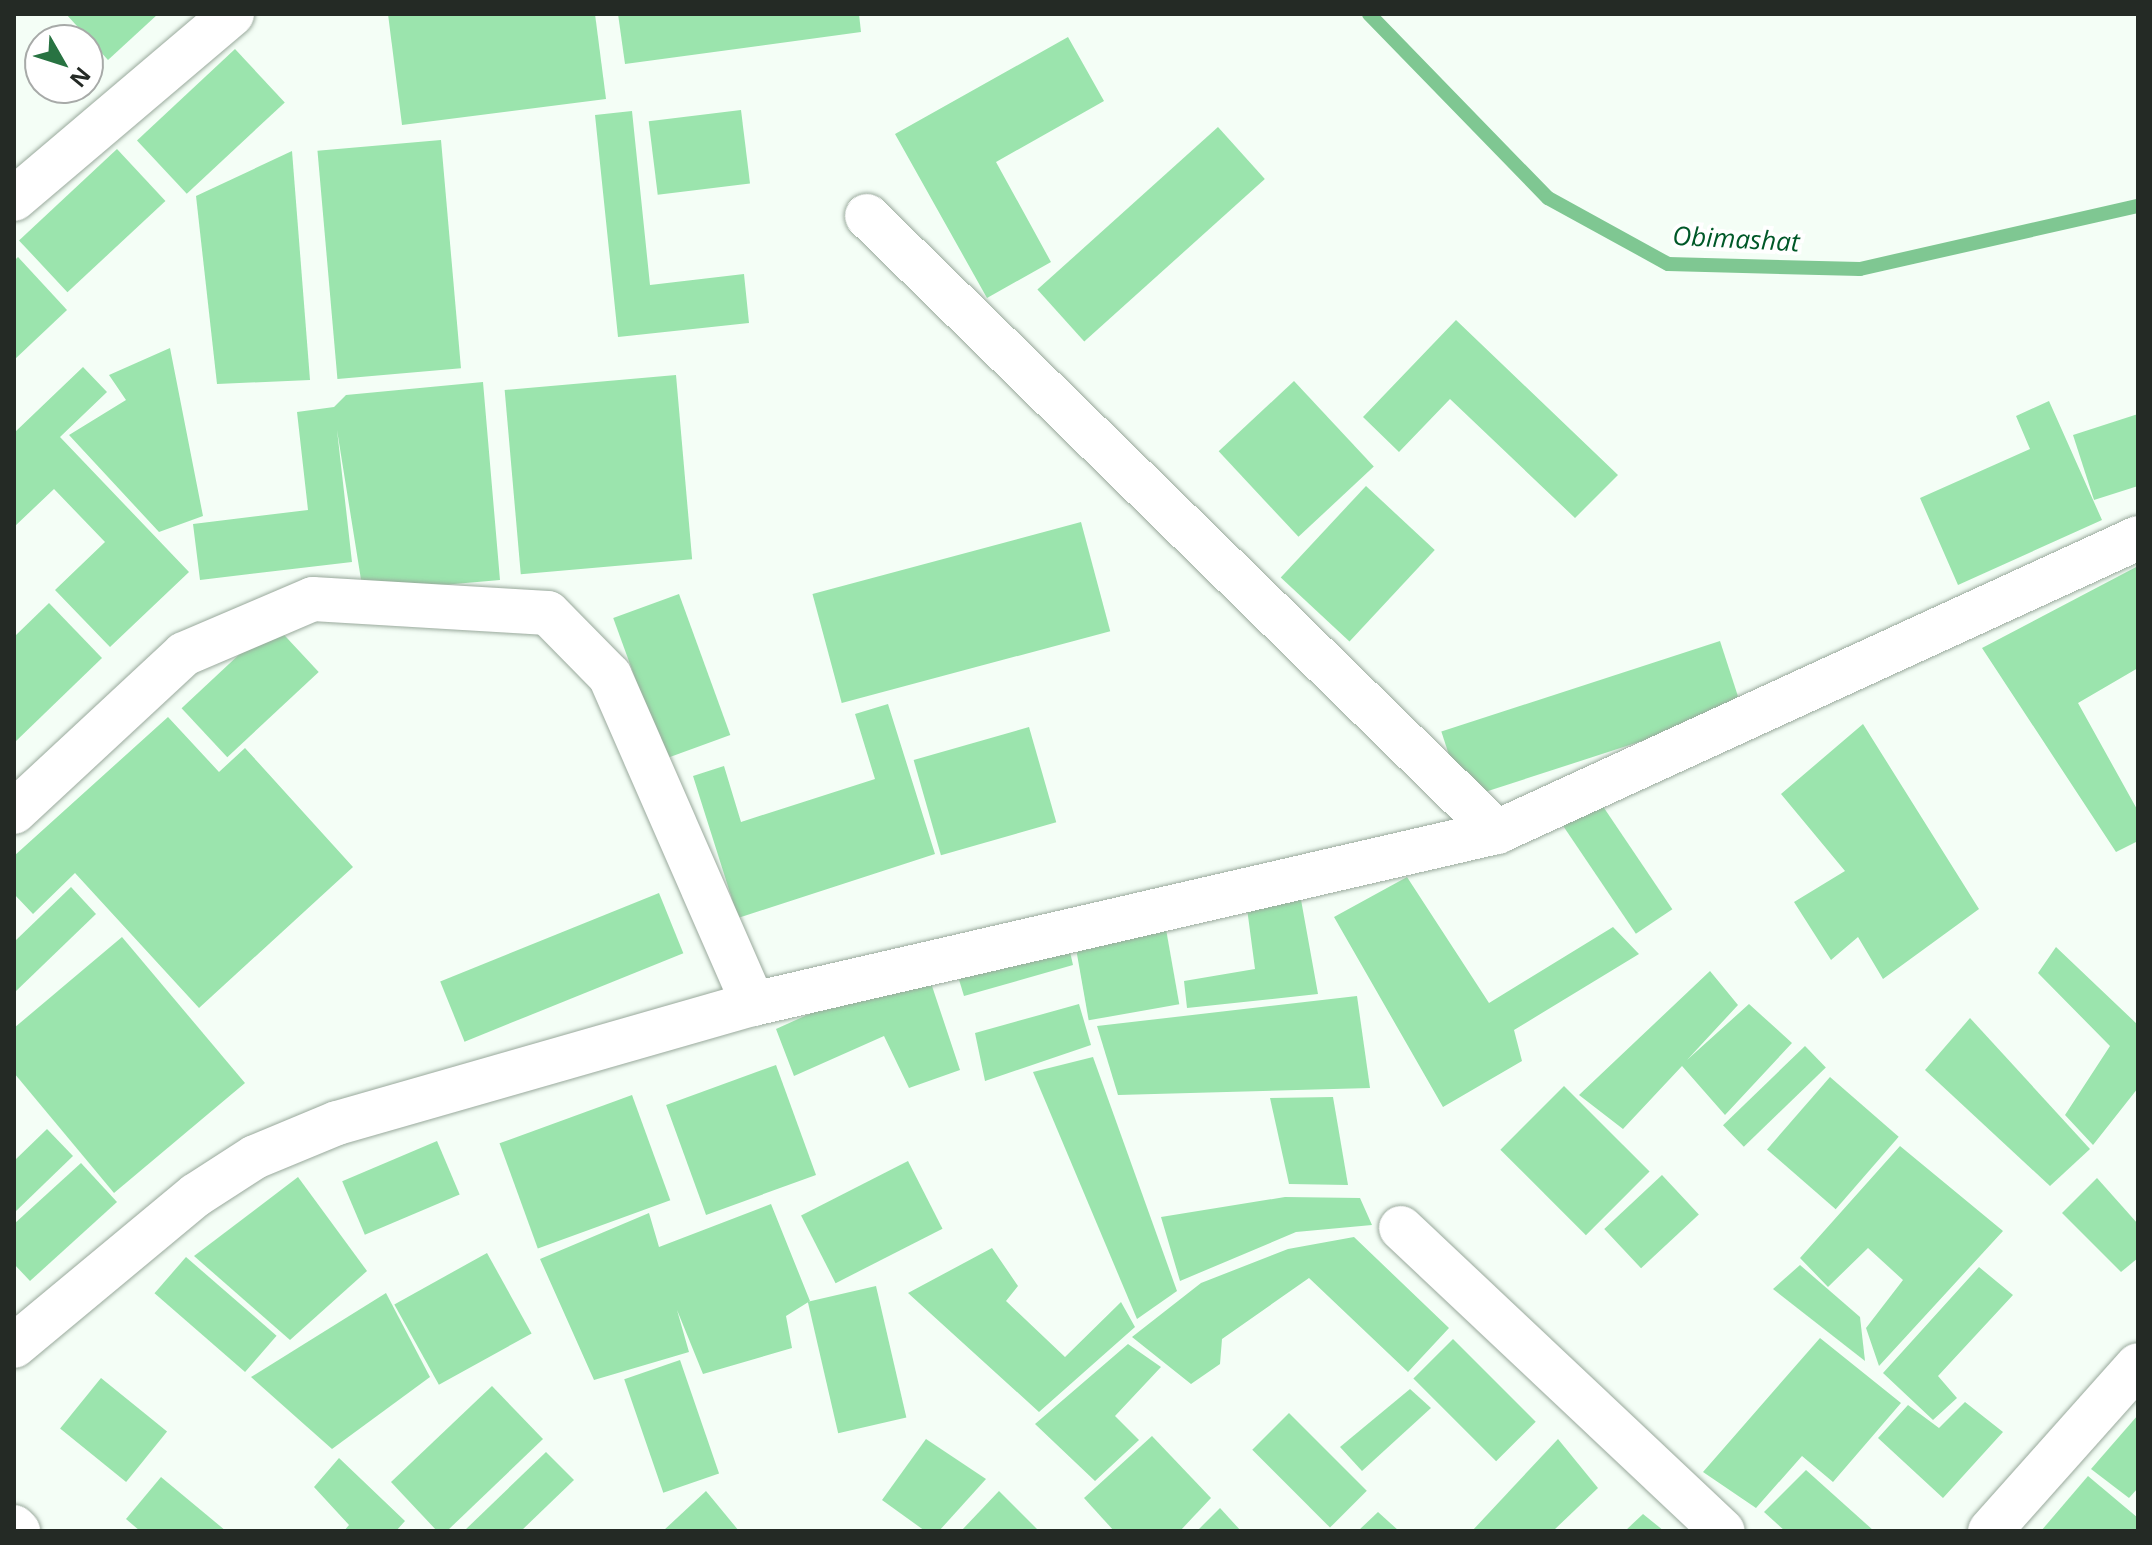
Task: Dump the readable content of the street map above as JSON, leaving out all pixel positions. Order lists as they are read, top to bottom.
{
  "water": ["Obimashat"],
  "north": "bottom right"
}
